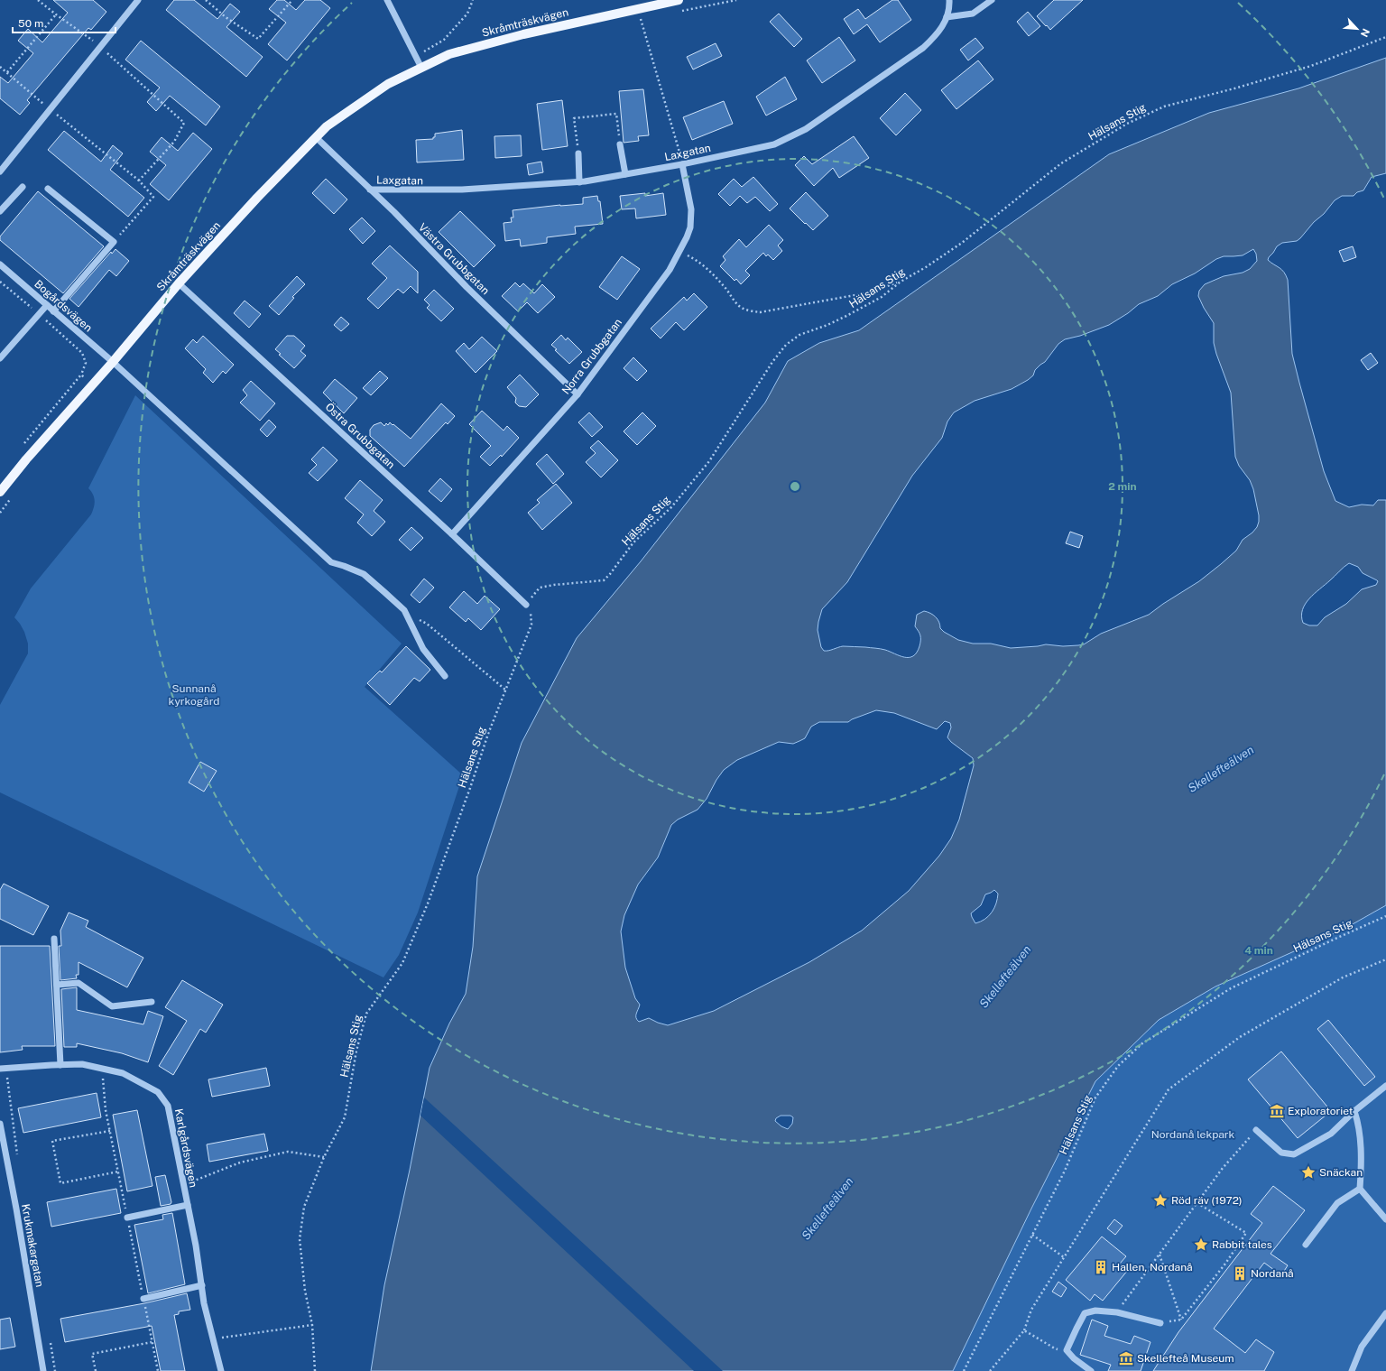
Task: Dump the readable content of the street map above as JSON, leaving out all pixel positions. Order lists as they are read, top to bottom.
{
  "streets": {
    "main road": ["Skråmträskvägen"],
    "street": [
      "Laxgatan",
      "Västra Grubbgatan",
      "Bogårdsvägen",
      "Norra Grubbgatan",
      "Östra Grubbgatan",
      "Karlgårdsvägen",
      "Krukmakargatan"
    ],
    "path": ["Hälsans Stig"]
  },
  "crossings": [
    ["Skråmträskvägen", "Västra Grubbgatan"],
    ["Skråmträskvägen", "Bogårdsvägen"],
    ["Skråmträskvägen", "Östra Grubbgatan"],
    ["Hälsans Stig", "Östra Grubbgatan"],
    ["Laxgatan", "Västra Grubbgatan"],
    ["Laxgatan", "Norra Grubbgatan"],
    ["Västra Grubbgatan", "Norra Grubbgatan"],
    ["Norra Grubbgatan", "Östra Grubbgatan"]
  ],
  "water": ["Skellefteälven"],
  "parks": ["Sunnanå kyrkogård", "Nordanå lekpark"],
  "places": {
    "museum": ["Exploratoriet", "Skellefteå Museum"],
    "place": ["Snäckan", "Röd räv (1972)", "Rabbit tales"],
    "building": ["Hallen, Nordanå", "Nordanå"]
  },
  "scale_bar": "50 m",
  "north": "bottom right",
  "rings": ["2 min", "4 min"]
}
